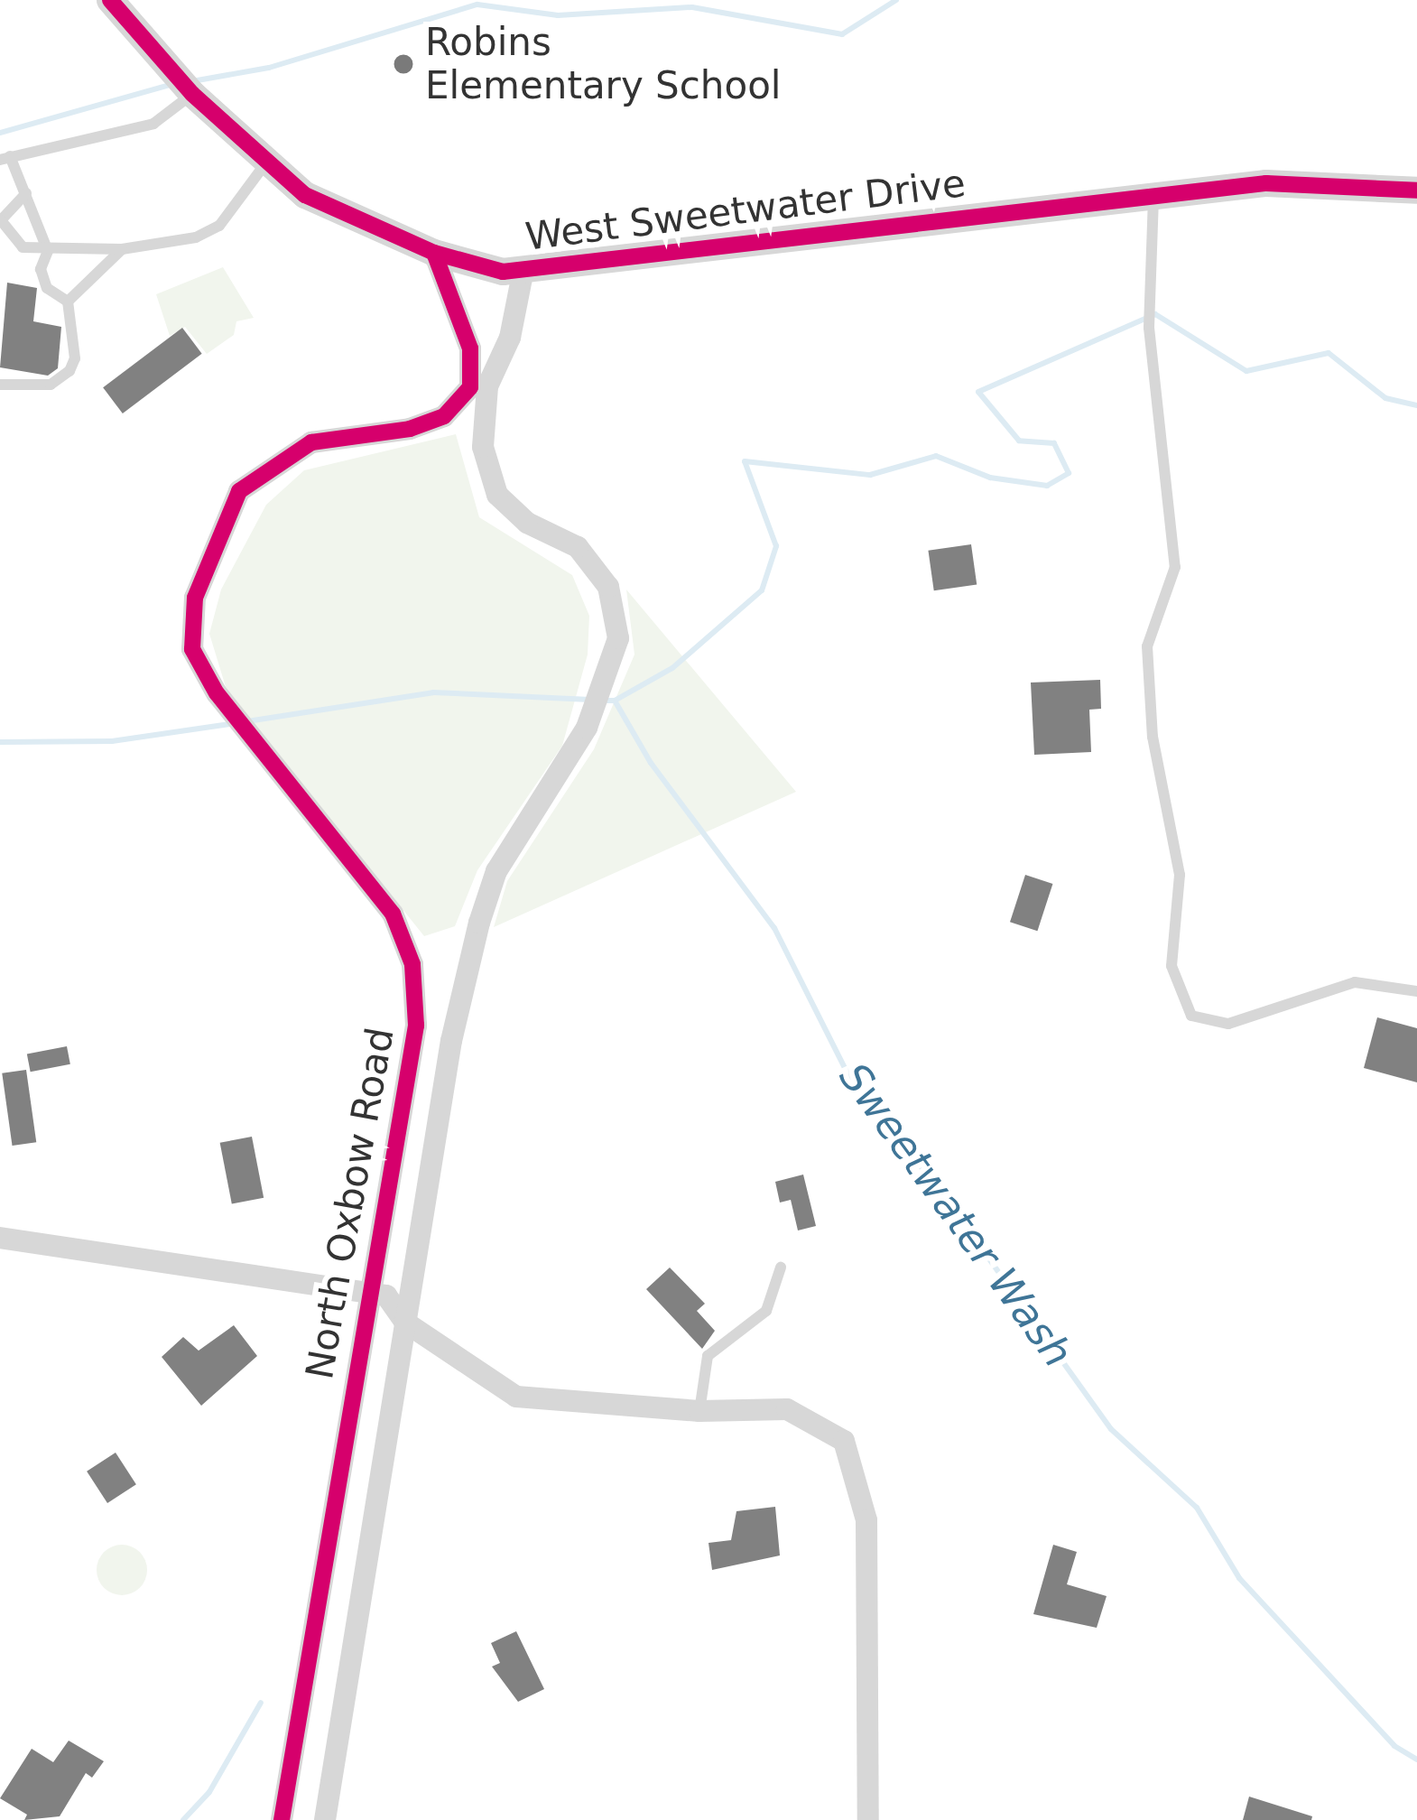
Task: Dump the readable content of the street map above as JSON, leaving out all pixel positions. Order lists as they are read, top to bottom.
{
  "streets": {
    "street": ["West Sweetwater Drive", "North Oxbow Road"]
  },
  "crossings": [
    ["West Sweetwater Drive", "North Oxbow Road"]
  ],
  "water": ["Sweetwater Wash"],
  "places": ["Robins Elementary School"]
}
